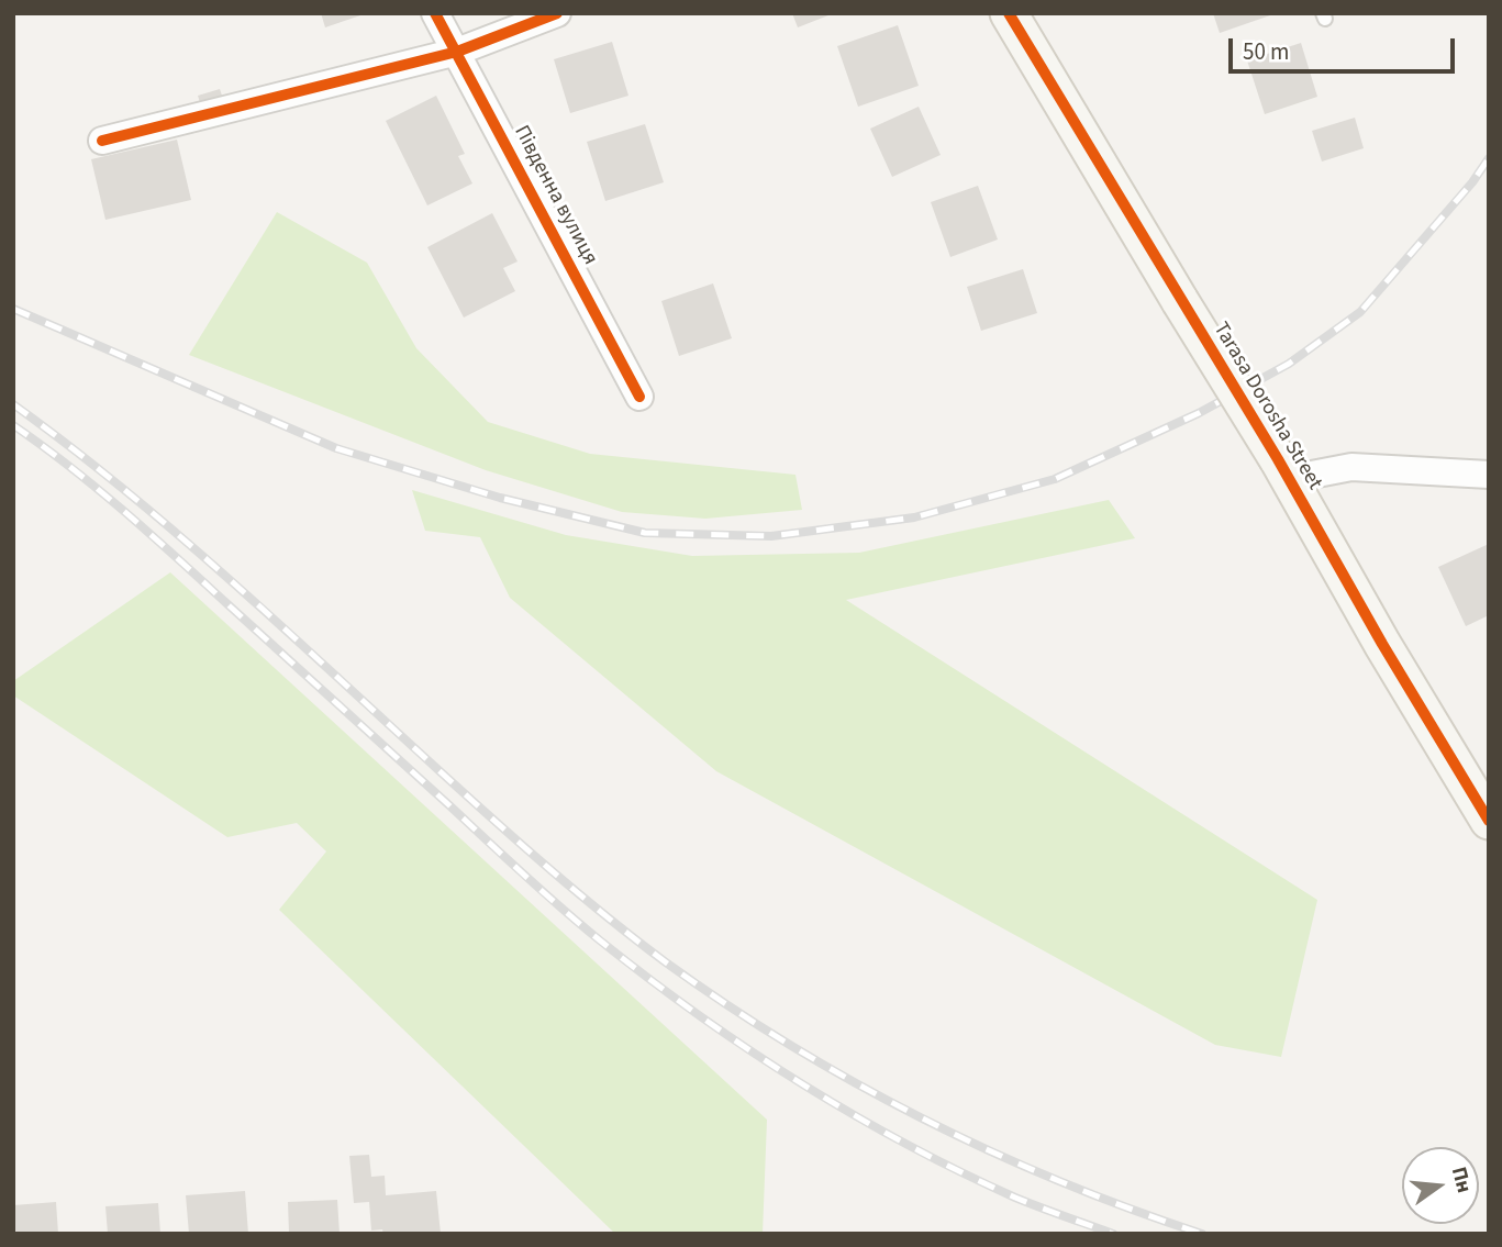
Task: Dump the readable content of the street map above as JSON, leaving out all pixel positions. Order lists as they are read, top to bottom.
{
  "streets": {
    "street": ["Південна вулиця", "Tarasa Dorosha Street"]
  },
  "scale_bar": "50 m",
  "north": "right"
}
